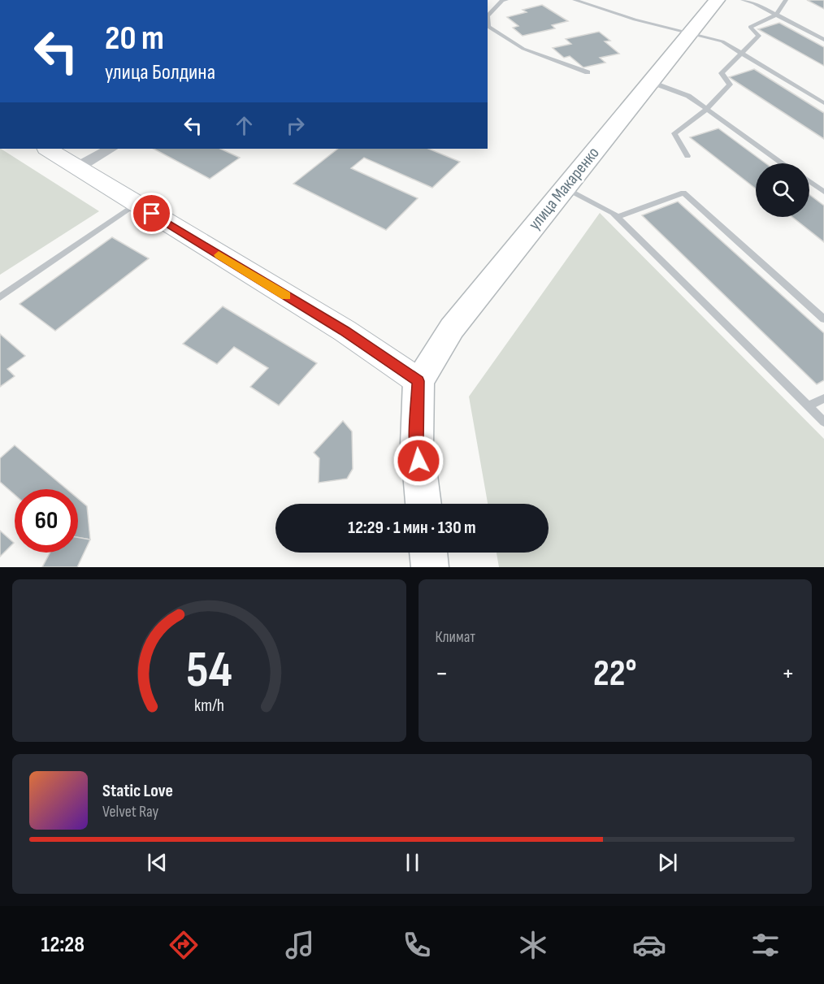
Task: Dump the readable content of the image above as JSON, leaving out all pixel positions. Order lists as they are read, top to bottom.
{
  "streets": {
    "main road": ["улица Макаренко"]
  },
  "page": {
    "turn": ["20 m", "улица Болдина"],
    "limit": "60",
    "trip": "12:29 · 1 мин · 130 m",
    "tile": "Климат",
    "heat": ["−", "22°", "+"],
    "song": ["Static Love", "Velvet Ray"],
    "tabs": "12:28",
    "gauge": ["54", "km/h"]
  }
}
